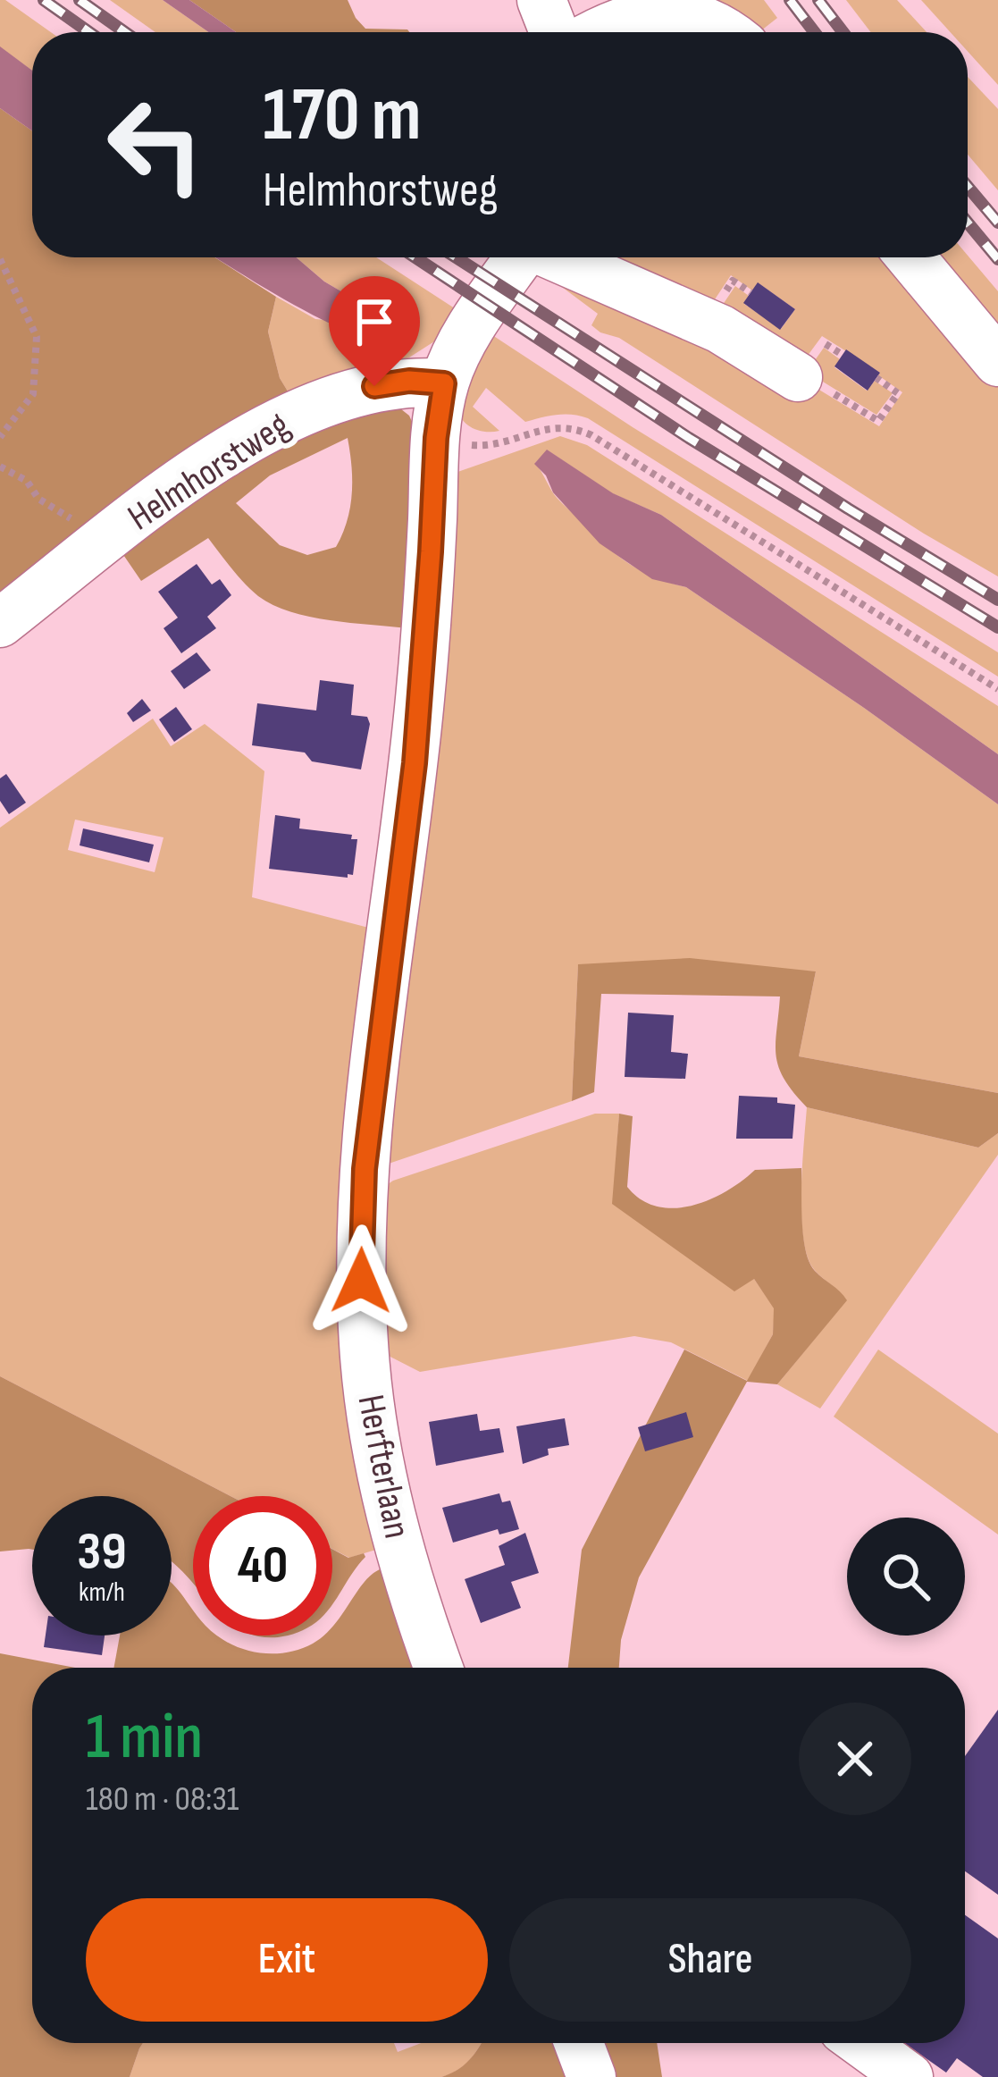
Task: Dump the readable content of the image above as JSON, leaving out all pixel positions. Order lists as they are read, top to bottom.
{
  "streets": {
    "street": ["Helmhorstweg", "Herfterlaan"]
  },
  "crossings": [
    ["Helmhorstweg", "Herfterlaan"]
  ],
  "page": {
    "turn": ["170 m", "Helmhorstweg"],
    "speed": "39 km/h",
    "limit": "40",
    "heading": ["1 min", "180 m · 08:31"],
    "buttons": ["Exit", "Share"]
  }
}
